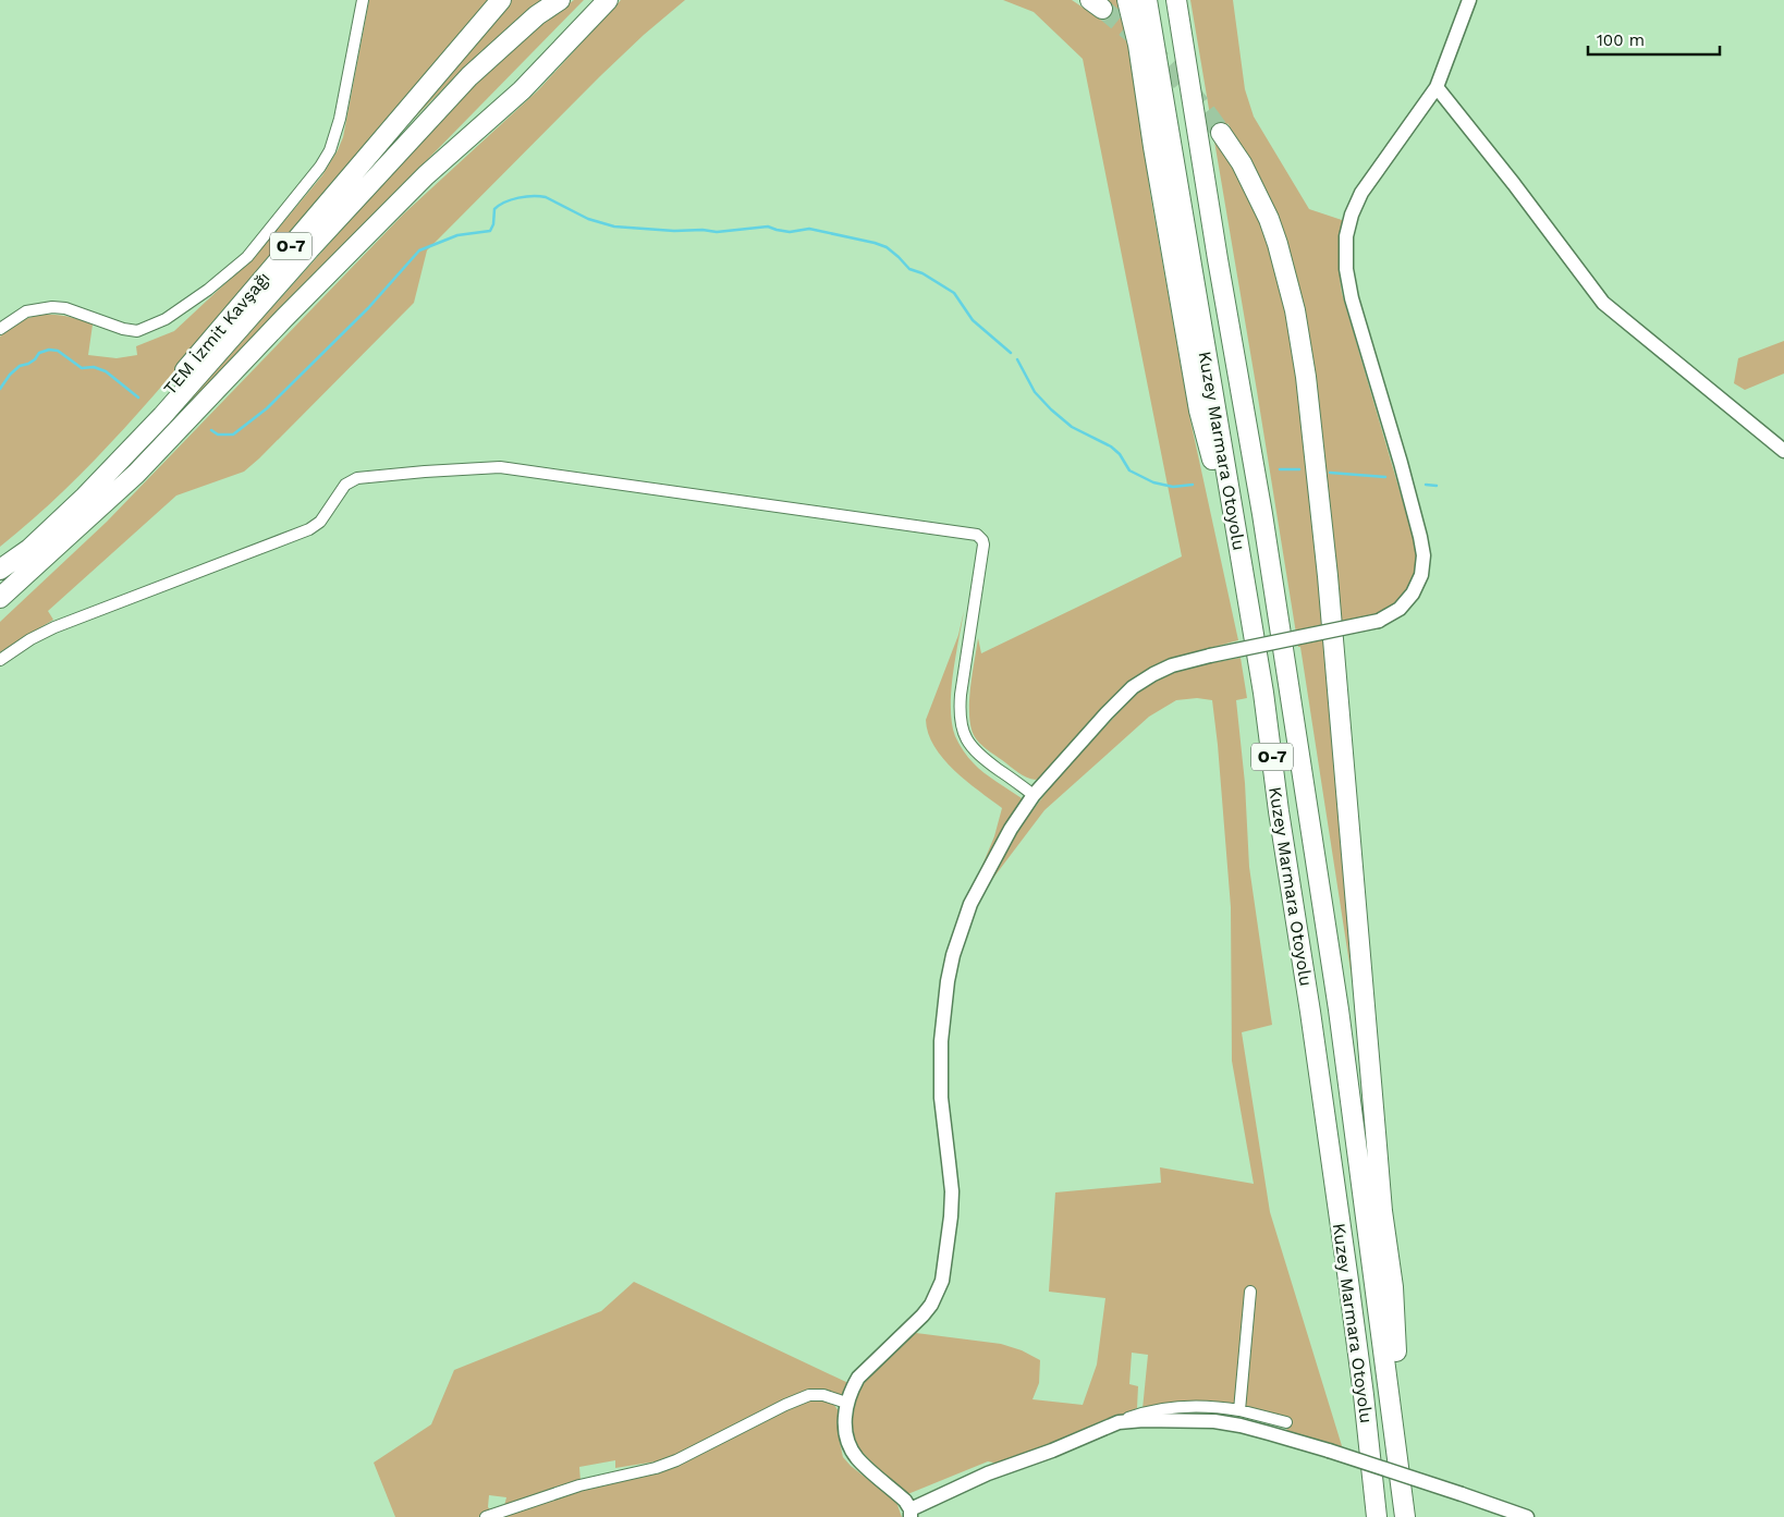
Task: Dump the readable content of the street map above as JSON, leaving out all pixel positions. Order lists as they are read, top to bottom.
{
  "streets": {
    "highway": ["O-7", "TEM İzmit Kavşağı", "Kuzey Marmara Otoyolu"]
  },
  "crossings": [
    ["O-7", "TEM İzmit Kavşağı"]
  ],
  "scale_bar": "100 m"
}
